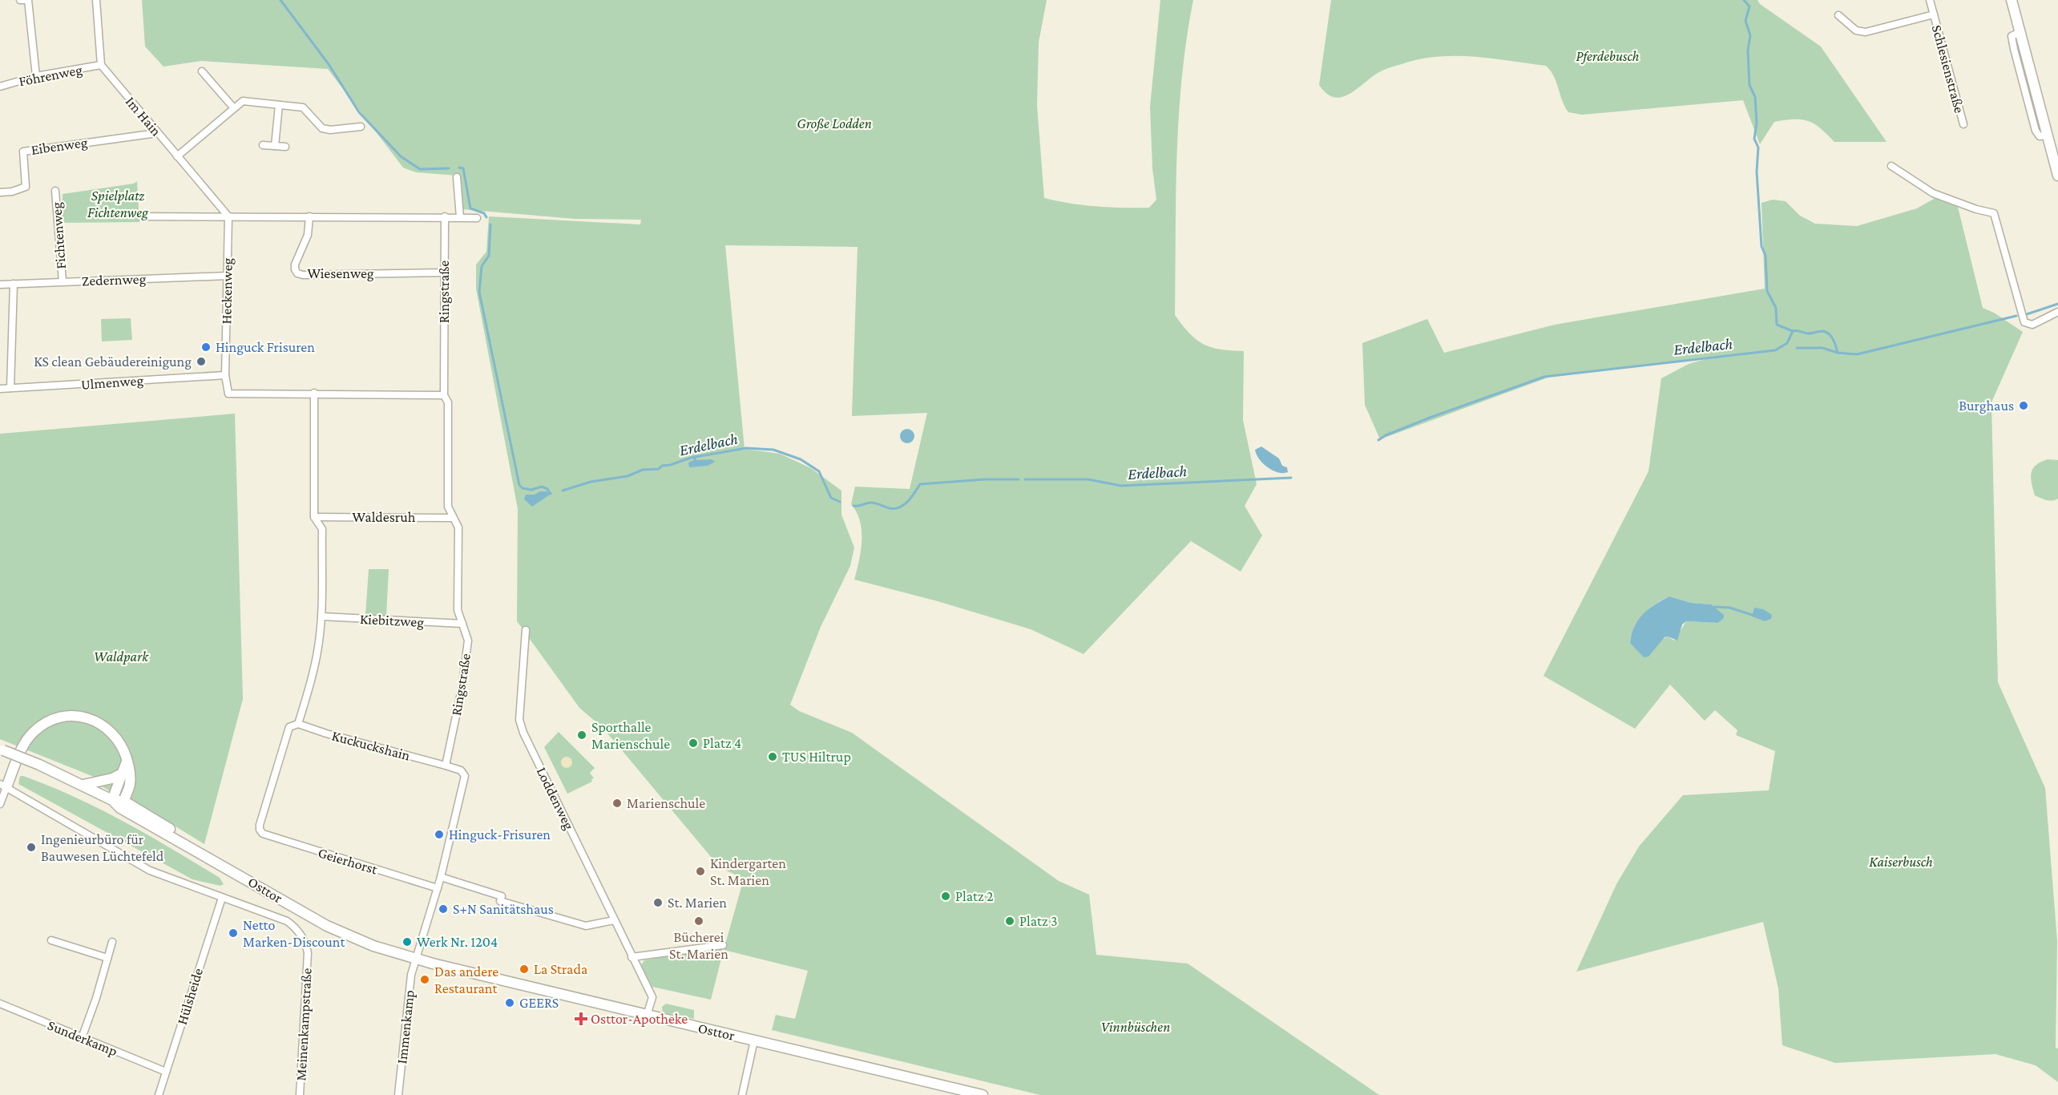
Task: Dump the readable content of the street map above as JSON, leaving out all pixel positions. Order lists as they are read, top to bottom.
{
  "streets": {
    "main road": ["Osttor"],
    "street": [
      "Schlesienstraße",
      "Föhrenweg",
      "Im Hain",
      "Eibenweg",
      "Fichtenweg",
      "Wiesenweg",
      "Zedernweg",
      "Heckenweg",
      "Ringstraße",
      "Ulmenweg",
      "Waldesruh",
      "Kiebitzweg",
      "Kuckuckshain",
      "Loddenweg",
      "Geierhorst",
      "Hülsheide",
      "Meinenkampstraße",
      "Immenkamp",
      "Sunderkamp"
    ]
  },
  "crossings": [
    ["Föhrenweg", "Im Hain"],
    ["Im Hain", "Eibenweg"],
    ["Im Hain", "Heckenweg"],
    ["Fichtenweg", "Zedernweg"],
    ["Wiesenweg", "Ringstraße"],
    ["Zedernweg", "Heckenweg"],
    ["Heckenweg", "Ulmenweg"],
    ["Ringstraße", "Waldesruh"],
    ["Ringstraße", "Kiebitzweg"],
    ["Ringstraße", "Kuckuckshain"],
    ["Kuckuckshain", "Geierhorst"],
    ["Loddenweg", "Osttor"],
    ["Osttor", "Hülsheide"],
    ["Osttor", "Meinenkampstraße"],
    ["Osttor", "Immenkamp"],
    ["Hülsheide", "Sunderkamp"]
  ],
  "water": ["Erdelbach"],
  "parks": [
    "Pferdebusch",
    "Große Lodden",
    "Spielplatz Fichtenweg",
    "Waldpark",
    "Kaiserbusch",
    "Vinnbüschen"
  ],
  "places": {
    "other": [
      "Hinguck Frisuren",
      "KS clean Gebäudereinigung",
      "Burghaus",
      "Sporthalle Marienschule",
      "Platz 4",
      "TUS Hiltrup",
      "Marienschule",
      "Hinguck-Frisuren",
      "Ingenieurbüro für Bauwesen Lüchtefeld",
      "Kindergarten St. Marien",
      "Platz 2",
      "St. Marien",
      "S+N Sanitätshaus",
      "Bücherei St. Marien",
      "Platz 3",
      "Netto Marken-Discount",
      "Werk Nr. 1204",
      "La Strada",
      "Das andere Restaurant",
      "GEERS"
    ],
    "health": ["Osttor-Apotheke"]
  }
}
